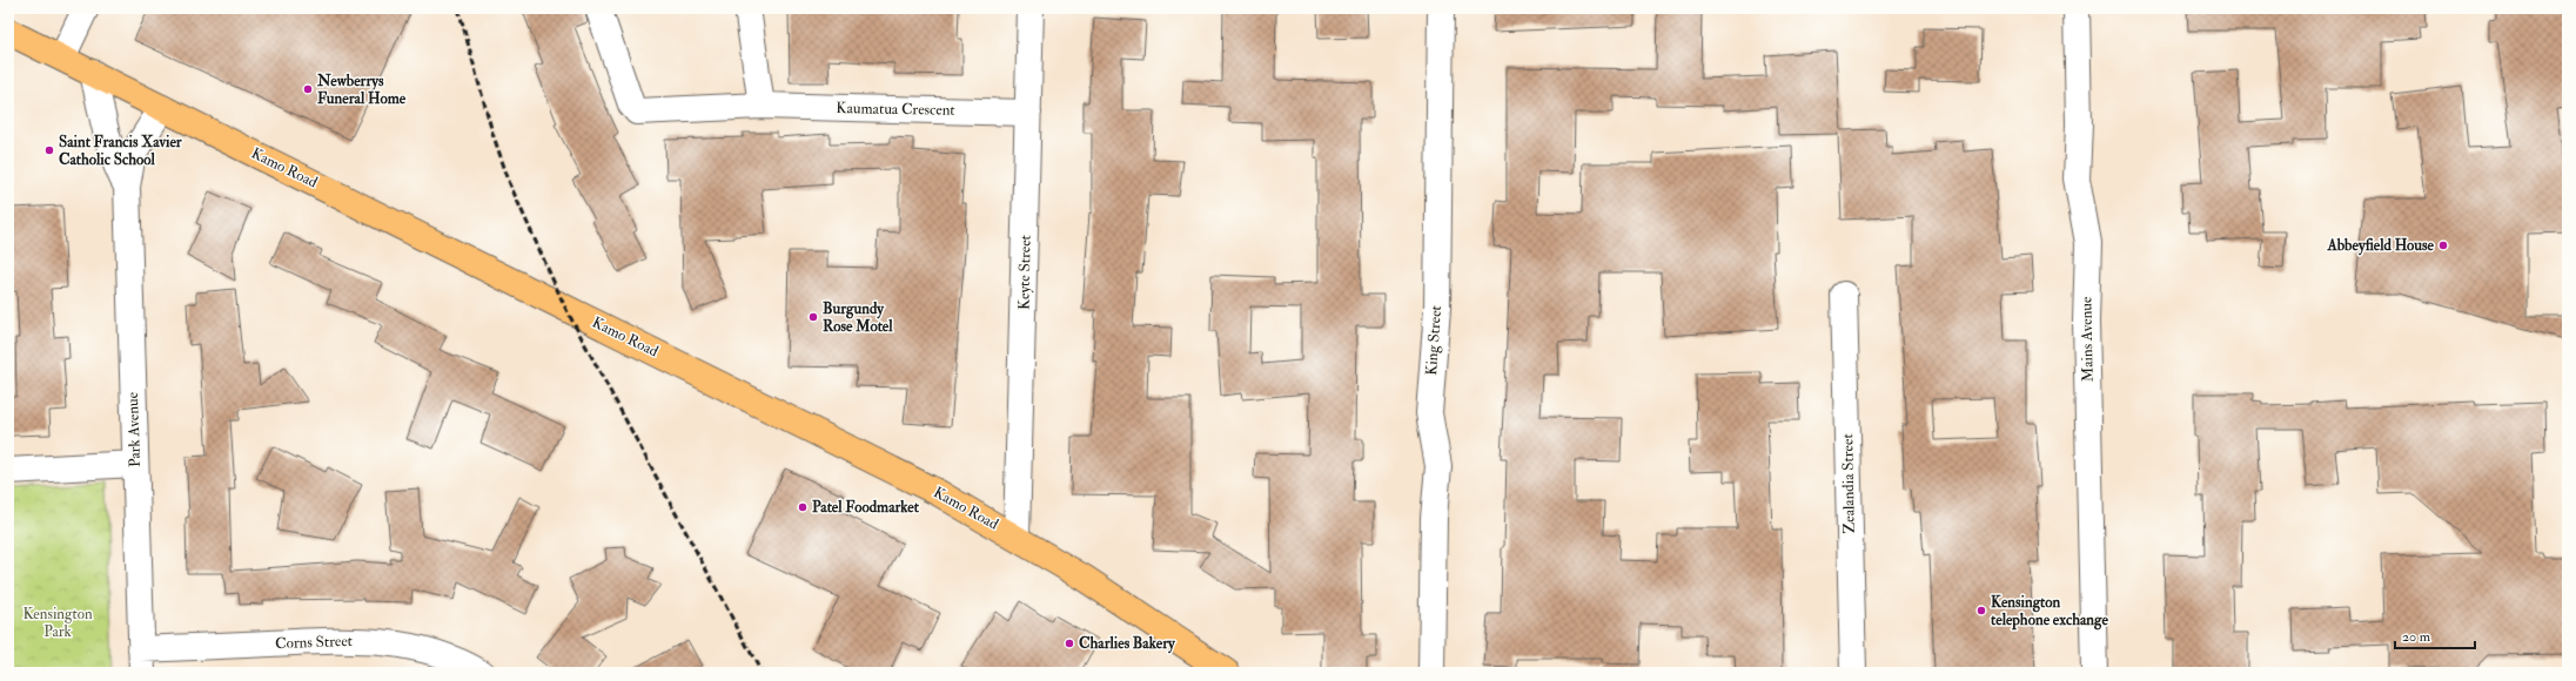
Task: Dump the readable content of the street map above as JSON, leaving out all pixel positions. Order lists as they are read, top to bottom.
{
  "streets": {
    "main road": ["Kamo Road"],
    "street": [
      "Kaumatua Crescent",
      "Keyte Street",
      "Mains Avenue",
      "King Street",
      "Park Avenue",
      "Zealandia Street",
      "Corns Street"
    ]
  },
  "crossings": [
    ["Kaumatua Crescent", "Keyte Street"],
    ["Kamo Road", "Keyte Street"],
    ["Kamo Road", "Park Avenue"],
    ["Park Avenue", "Corns Street"]
  ],
  "parks": ["Kensington Park"],
  "places": [
    "Newberrys Funeral Home",
    "Saint Francis Xavier Catholic School",
    "Abbeyfield House",
    "Burgundy Rose Motel",
    "Patel Foodmarket",
    "Kensington telephone exchange",
    "Charlies Bakery"
  ],
  "scale_bar": "20 m"
}
